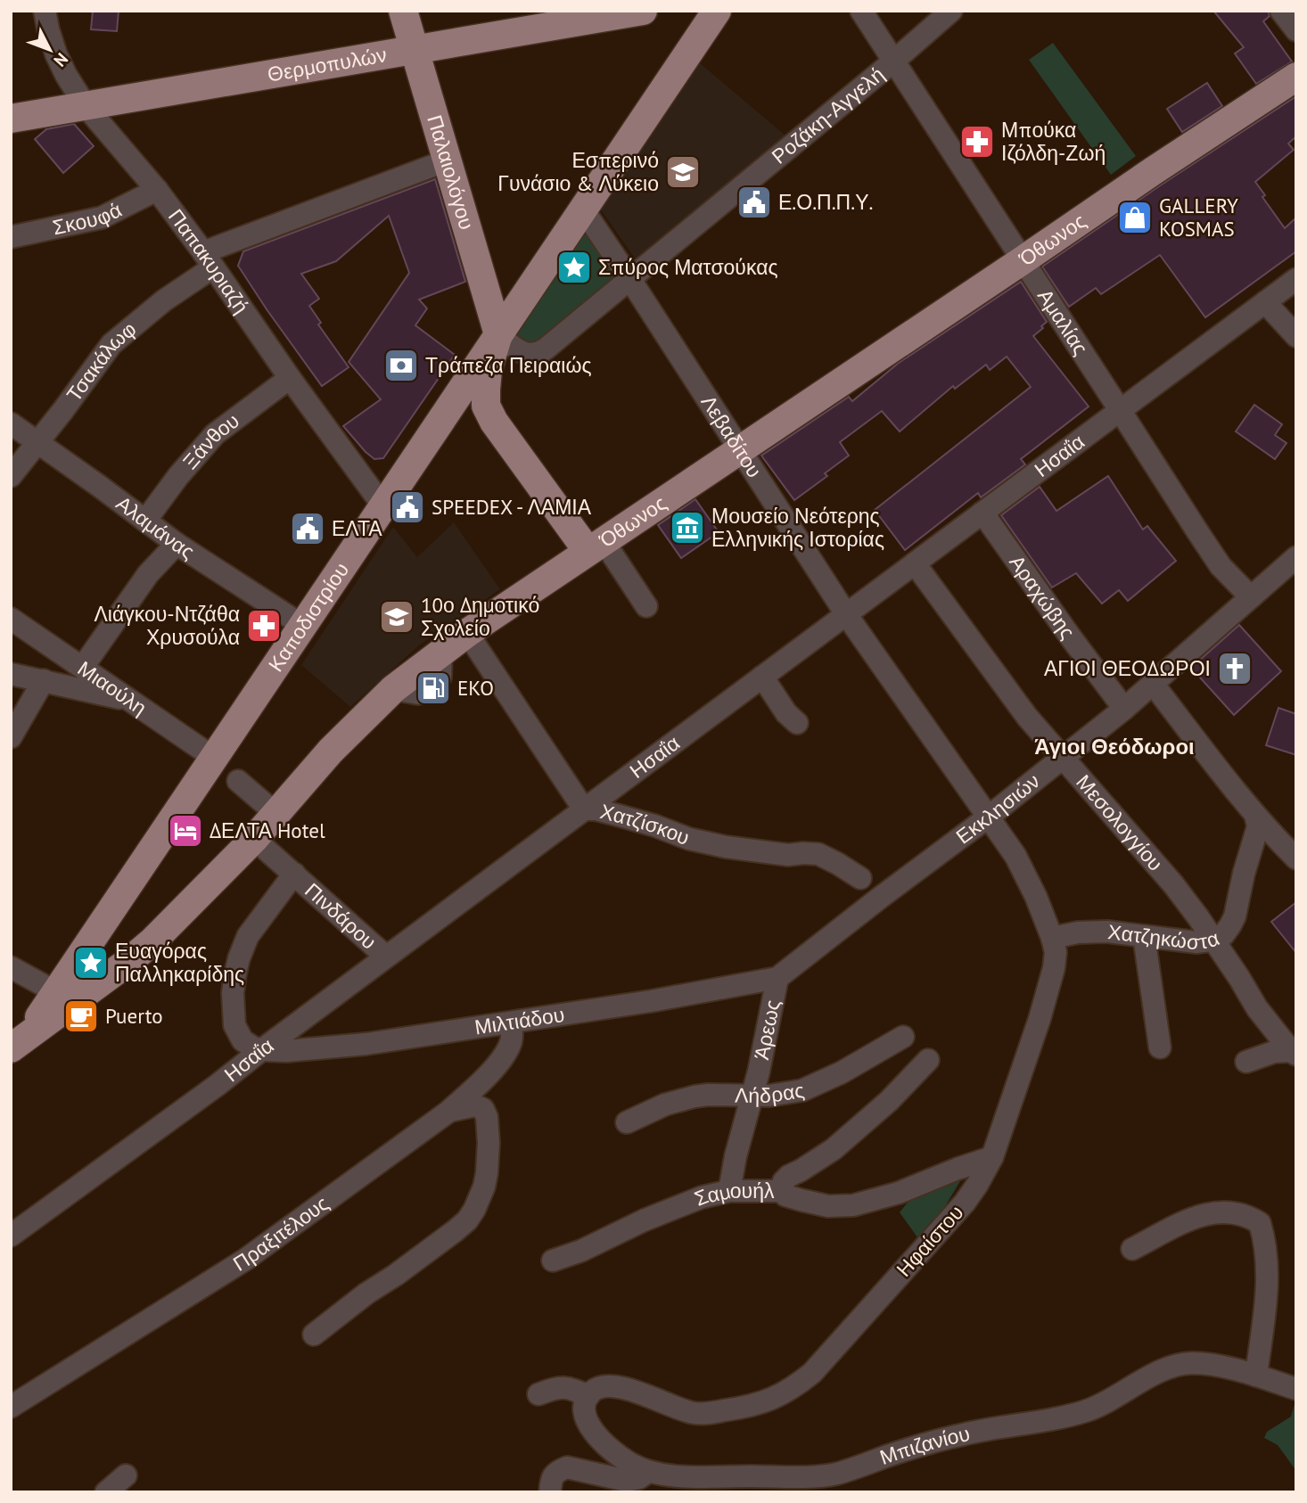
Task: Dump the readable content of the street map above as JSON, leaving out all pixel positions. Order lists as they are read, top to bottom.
{
  "streets": {
    "main road": [
      "Θερμοπυλών",
      "Παλαιολόγου",
      "Όθωνος",
      "Καποδιστρίου"
    ],
    "street": [
      "Ροζάκη-Αγγελή",
      "Σκουφά",
      "Παπακυριαζή",
      "Αμαλίας",
      "Τσακάλωφ",
      "Λεβαδίτου",
      "Ξάνθου",
      "Ησαΐα",
      "Αλαμάνας",
      "Αραχώβης",
      "Μιαούλη",
      "Εκκλησιών",
      "Μεσολογγίου",
      "Χατζίσκου",
      "Πινδάρου",
      "Χατζηκώστα",
      "Μιλτιάδου",
      "Άρεως",
      "Λήδρας",
      "Σαμουήλ",
      "Πραξιτέλους",
      "Ηφαίστου",
      "Μπιζανίου"
    ]
  },
  "crossings": [
    ["Θερμοπυλών", "Παλαιολόγου"],
    ["Θερμοπυλών", "Παπακυριαζή"],
    ["Ροζάκη-Αγγελή", "Παλαιολόγου"],
    ["Ροζάκη-Αγγελή", "Αμαλίας"],
    ["Ροζάκη-Αγγελή", "Λεβαδίτου"],
    ["Ροζάκη-Αγγελή", "Καποδιστρίου"],
    ["Παλαιολόγου", "Τσακάλωφ"],
    ["Παλαιολόγου", "Καποδιστρίου"],
    ["Σκουφά", "Παπακυριαζή"],
    ["Όθωνος", "Αμαλίας"],
    ["Όθωνος", "Λεβαδίτου"],
    ["Όθωνος", "Καποδιστρίου"],
    ["Όθωνος", "Χατζίσκου"],
    ["Όθωνος", "Πινδάρου"],
    ["Παπακυριαζή", "Τσακάλωφ"],
    ["Παπακυριαζή", "Ξάνθου"],
    ["Παπακυριαζή", "Καποδιστρίου"],
    ["Αμαλίας", "Ησαΐα"],
    ["Αμαλίας", "Εκκλησιών"],
    ["Τσακάλωφ", "Αλαμάνας"],
    ["Λεβαδίτου", "Ησαΐα"],
    ["Λεβαδίτου", "Καποδιστρίου"],
    ["Λεβαδίτου", "Εκκλησιών"],
    ["Λεβαδίτου", "Ηφαίστου"],
    ["Ξάνθου", "Αλαμάνας"],
    ["Ησαΐα", "Αραχώβης"],
    ["Ησαΐα", "Μεσολογγίου"],
    ["Ησαΐα", "Χατζίσκου"],
    ["Ησαΐα", "Πινδάρου"],
    ["Ησαΐα", "Μιλτιάδου"],
    ["Αλαμάνας", "Καποδιστρίου"],
    ["Αραχώβης", "Εκκλησιών"],
    ["Καποδιστρίου", "Μιαούλη"],
    ["Εκκλησιών", "Μεσολογγίου"],
    ["Εκκλησιών", "Μιλτιάδου"],
    ["Εκκλησιών", "Άρεως"],
    ["Εκκλησιών", "Ηφαίστου"],
    ["Μεσολογγίου", "Χατζηκώστα"],
    ["Χατζηκώστα", "Ηφαίστου"],
    ["Μιλτιάδου", "Άρεως"],
    ["Μιλτιάδου", "Πραξιτέλους"],
    ["Άρεως", "Λήδρας"],
    ["Άρεως", "Σαμουήλ"],
    ["Σαμουήλ", "Ηφαίστου"],
    ["Ηφαίστου", "Μπιζανίου"]
  ],
  "districts": ["Άγιοι Θεόδωροι"],
  "places": {
    "pharmacy": ["Μπούκα Ιζόλδη-Ζωή", "Λιάγκου-Ντζάθα Χρυσούλα"],
    "school or university": ["Εσπερινό Γυνάσιο & Λύκειο", "10ο Δημοτικό Σχολείο"],
    "public building": ["Ε.Ο.Π.Π.Υ.", "SPEEDEX - ΛΑΜΙΑ", "ΕΛΤΑ"],
    "shop": ["GALLERY KOSMAS"],
    "place": ["Σπύρος Ματσούκας", "Ευαγόρας Παλληκαρίδης"],
    "bank": ["Τράπεζα Πειραιώς"],
    "museum": ["Μουσείο Νεότερης Ελληνικής Ιστορίας"],
    "church": ["ΑΓΙΟΙ ΘΕΟΔΩΡΟΙ"],
    "fuel station": ["EKO"],
    "hotel": ["ΔΕΛΤΑ Hotel"],
    "cafe": ["Puerto"]
  },
  "north": "bottom right"
}
